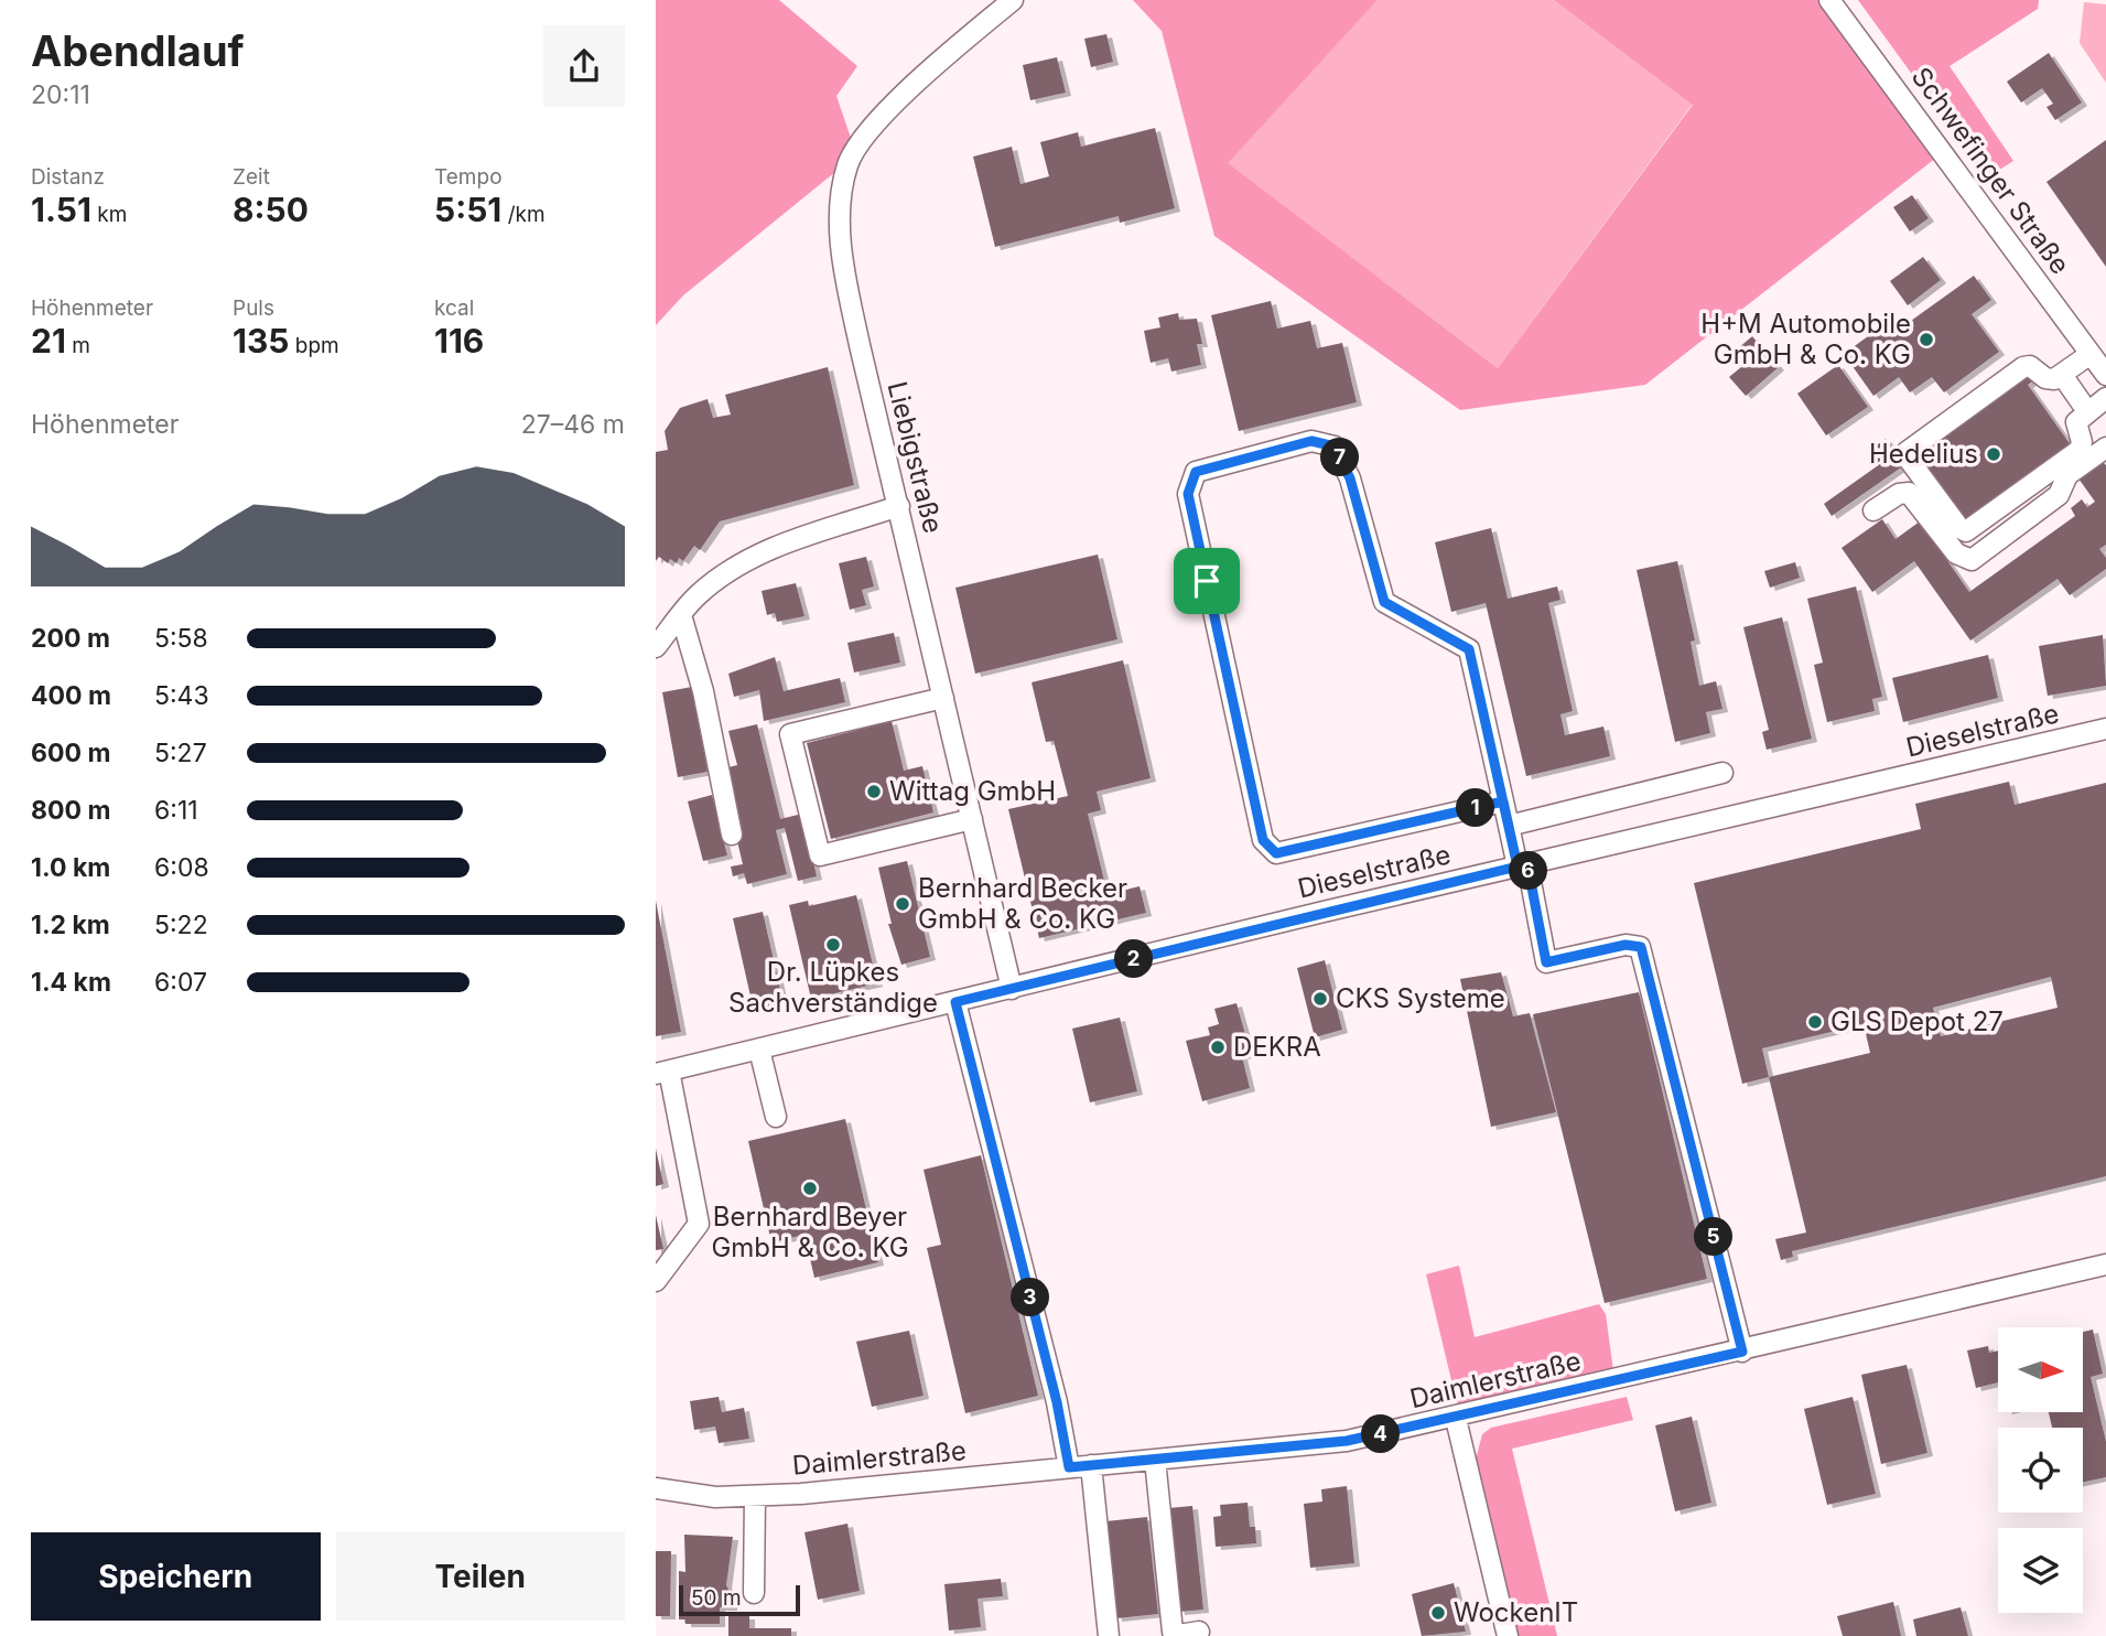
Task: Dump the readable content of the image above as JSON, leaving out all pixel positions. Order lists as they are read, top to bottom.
{
  "streets": {
    "street": [
      "Schwefinger Straße",
      "Liebigstraße",
      "Dieselstraße",
      "Daimlerstraße"
    ]
  },
  "crossings": [
    ["Liebigstraße", "Dieselstraße"]
  ],
  "places": [
    "H+M Automobile GmbH & Co. KG",
    "Hedelius",
    "Wittag GmbH",
    "Bernhard Becker GmbH & Co. KG",
    "Dr. Lüpkes Sachverständige",
    "CKS Systeme",
    "GLS Depot 27",
    "DEKRA",
    "Bernhard Beyer GmbH & Co. KG",
    "WockenIT"
  ],
  "scale_bar": "50 m",
  "north": "right",
  "page": {
    "heading": ["Abendlauf", "20:11"],
    "stats": [
      ["Distanz", "1.51 km"],
      ["Zeit", "8:50"],
      ["Tempo", "5:51 /km"],
      ["Höhenmeter", "21 m"],
      ["Puls", "135 bpm"],
      ["kcal", "116"]
    ],
    "chart": ["Höhenmeter", "27–46 m"],
    "pins": [
      "7",
      "1",
      "6",
      "2",
      "5",
      "3",
      "4"
    ],
    "list": [
      {
        "name": "200 m",
        "note": "5:58"
      },
      {
        "name": "400 m",
        "note": "5:43"
      },
      {
        "name": "600 m",
        "note": "5:27"
      },
      {
        "name": "800 m",
        "note": "6:11"
      },
      {
        "name": "1.0 km",
        "note": "6:08"
      },
      {
        "name": "1.2 km",
        "note": "5:22"
      },
      {
        "name": "1.4 km",
        "note": "6:07"
      }
    ],
    "buttons": ["Speichern", "Teilen"],
    "scale": "50 m"
  }
}
